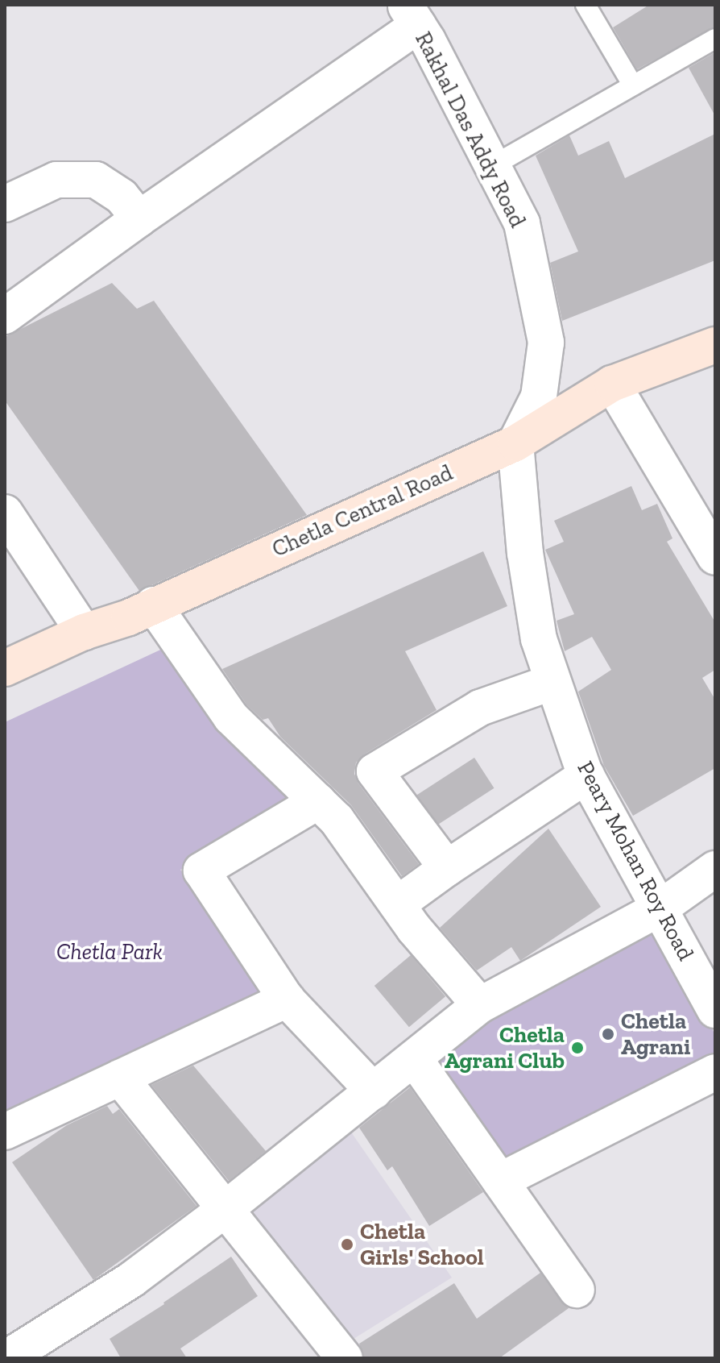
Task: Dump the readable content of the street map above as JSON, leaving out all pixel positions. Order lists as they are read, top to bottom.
{
  "streets": {
    "main road": ["Chetla Central Road"],
    "street": ["Rakhal Das Addy Road", "Peary Mohan Roy Road"]
  },
  "crossings": [
    ["Rakhal Das Addy Road", "Chetla Central Road"],
    ["Rakhal Das Addy Road", "Peary Mohan Roy Road"],
    ["Chetla Central Road", "Peary Mohan Roy Road"]
  ],
  "parks": ["Chetla Park"],
  "places": ["Chetla Agrani", "Chetla Agrani Club", "Chetla Girls' School"]
}
